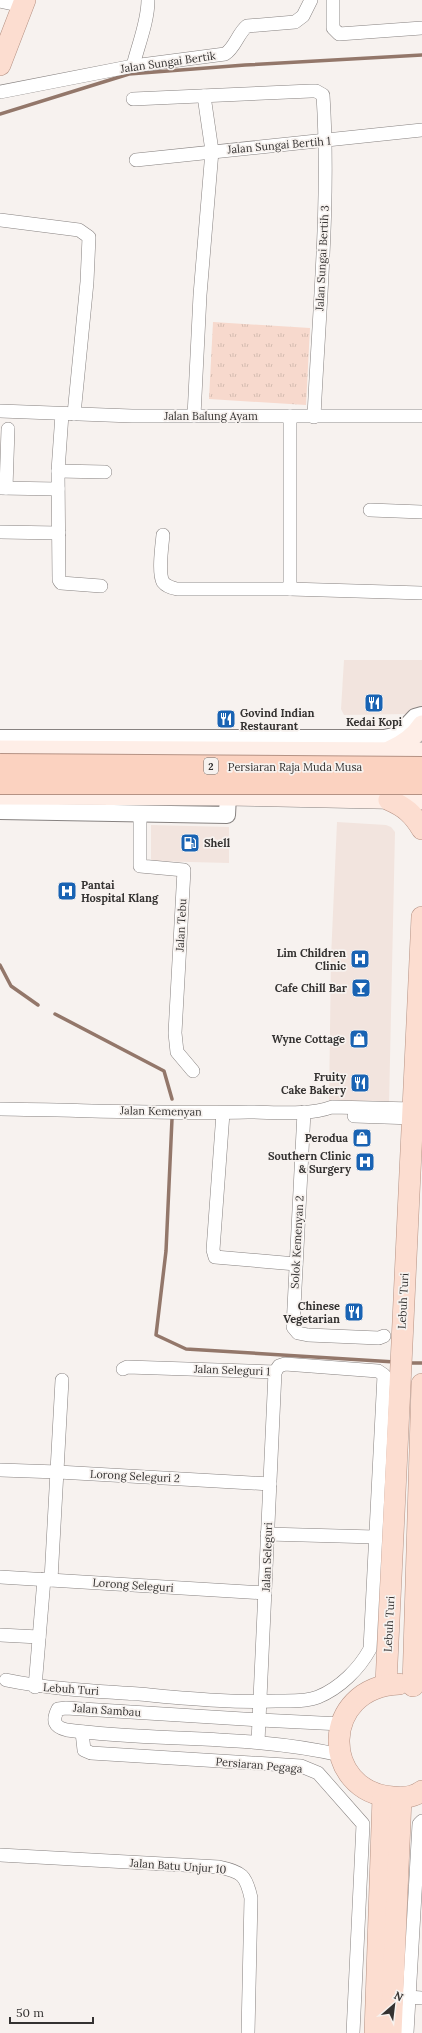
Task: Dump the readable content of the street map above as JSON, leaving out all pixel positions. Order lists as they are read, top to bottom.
{
  "streets": {
    "highway": ["2", "Persiaran Raja Muda Musa"],
    "main road": ["Lebuh Turi"],
    "street": [
      "Jalan Sungai Bertik",
      "Jalan Sungai Bertih 1",
      "Jalan Sungai Bertih 3",
      "Jalan Balung Ayam",
      "Jalan Tebu",
      "Jalan Kemenyan",
      "Solok Kemenyan 2",
      "Jalan Seleguri 1",
      "Lorong Seleguri 2",
      "Jalan Seleguri",
      "Lorong Seleguri",
      "Jalan Sambau",
      "Persiaran Pegaga",
      "Jalan Batu Unjur 10"
    ]
  },
  "crossings": [
    ["Jalan Sungai Bertih 1", "Jalan Sungai Bertih 3"],
    ["Jalan Sungai Bertih 3", "Jalan Balung Ayam"],
    ["Jalan Kemenyan", "Solok Kemenyan 2"],
    ["Jalan Kemenyan", "Lebuh Turi"],
    ["Lebuh Turi", "Jalan Seleguri 1"],
    ["Lebuh Turi", "Jalan Seleguri"],
    ["Jalan Seleguri 1", "Jalan Seleguri"],
    ["Lorong Seleguri 2", "Jalan Seleguri"],
    ["Jalan Seleguri", "Lorong Seleguri"],
    ["Jalan Seleguri", "Jalan Sambau"],
    ["Jalan Sambau", "Persiaran Pegaga"]
  ],
  "places": {
    "restaurant": [
      "Kedai Kopi",
      "Govind Indian Restaurant",
      "Fruity Cake Bakery",
      "Chinese Vegetarian"
    ],
    "fuel station": ["Shell"],
    "hospital": ["Pantai Hospital Klang", "Lim Children Clinic", "Southern Clinic & Surgery"],
    "bar": ["Cafe Chill Bar"],
    "shop": ["Wyne Cottage", "Perodua"]
  },
  "scale_bar": "50 m",
  "north": "top right"
}
